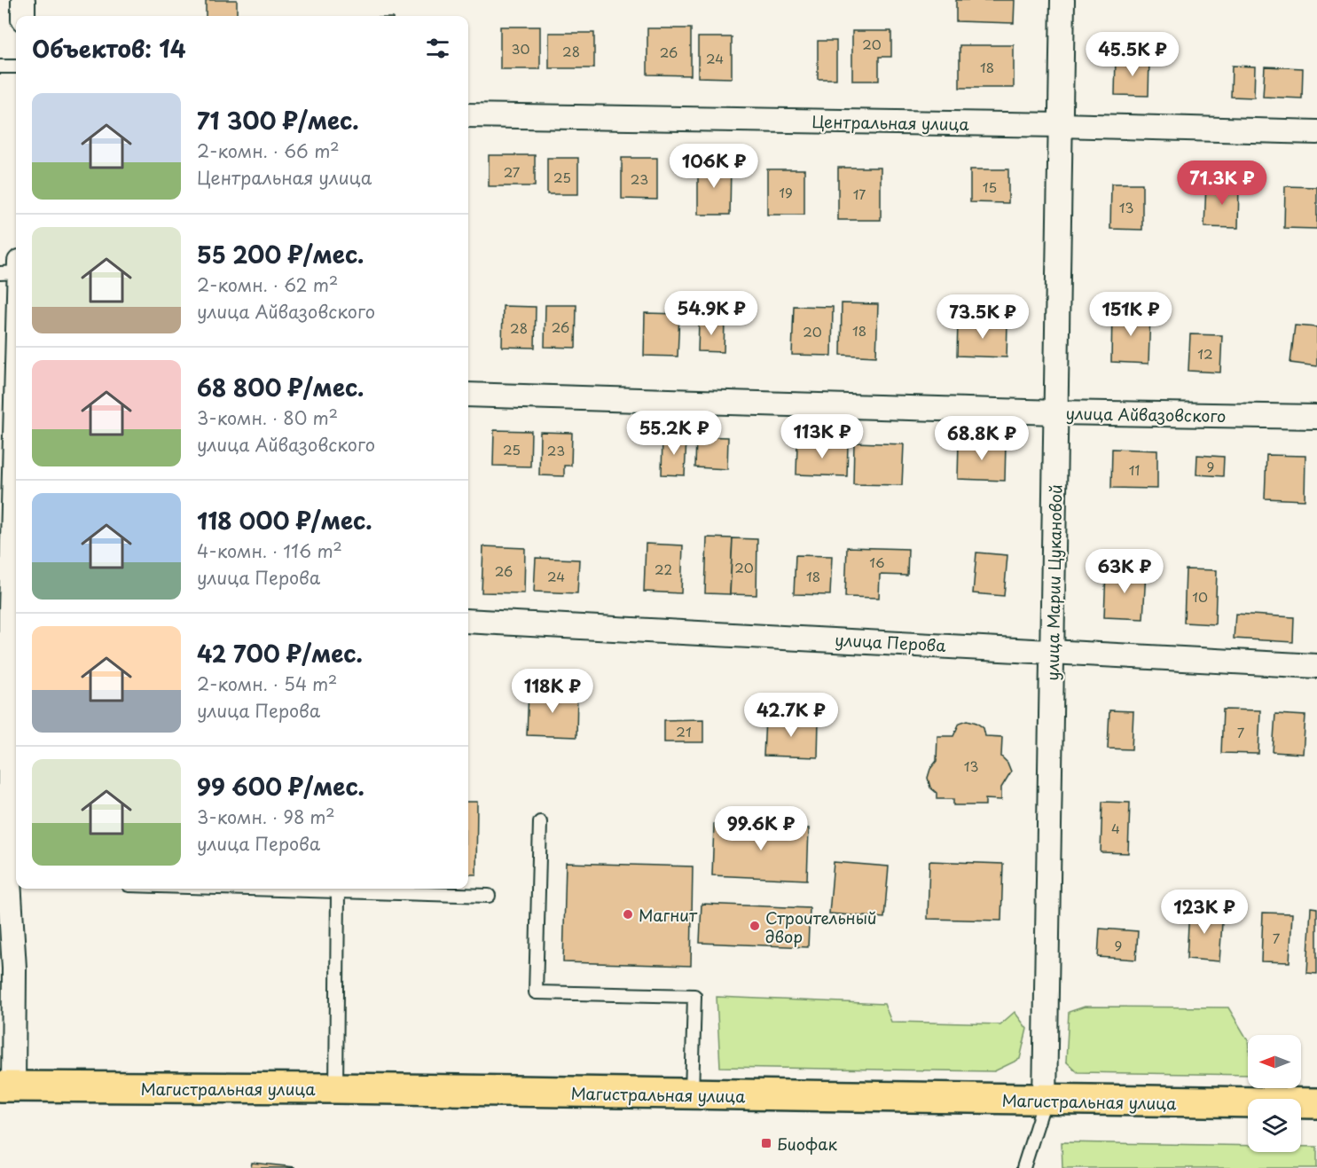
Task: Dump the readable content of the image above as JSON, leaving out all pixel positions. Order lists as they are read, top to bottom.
{
  "streets": {
    "main road": ["Магистральная улица"],
    "street": [
      "Центральная улица",
      "улица Айвазовского",
      "улица Марии Цукановой",
      "улица Перова"
    ]
  },
  "crossings": [
    ["Центральная улица", "улица Марии Цукановой"],
    ["улица Айвазовского", "улица Марии Цукановой"],
    ["улица Марии Цукановой", "улица Перова"],
    ["улица Марии Цукановой", "Магистральная улица"]
  ],
  "places": {
    "other": ["Магнит", "Строительный двор"],
    "transit": ["Биофак"]
  },
  "house_numbers": [
    "20",
    "30",
    "28",
    "26",
    "24",
    "18",
    "27",
    "25",
    "23",
    "15",
    "19",
    "17",
    "13",
    "26",
    "28",
    "18",
    "20",
    "12",
    "25",
    "23",
    "9",
    "11",
    "16",
    "20",
    "22",
    "26",
    "24",
    "18",
    "10",
    "21",
    "7",
    "13",
    "4",
    "7",
    "9"
  ],
  "north": "left",
  "page": {
    "heading": "Объектов: 14",
    "price": [
      "45.5K ₽",
      "106K ₽",
      "71.3K ₽",
      "54.9K ₽",
      "151K ₽",
      "73.5K ₽",
      "55.2K ₽",
      "113K ₽",
      "68.8K ₽",
      "63K ₽",
      "118K ₽",
      "42.7K ₽",
      "99.6K ₽",
      "123K ₽"
    ],
    "list": [
      {
        "name": "71 300 ₽/мес.",
        "note": "2-комн. · 66 m² · Центральная улица"
      },
      {
        "name": "55 200 ₽/мес.",
        "note": "2-комн. · 62 m² · улица Айвазовского"
      },
      {
        "name": "68 800 ₽/мес.",
        "note": "3-комн. · 80 m² · улица Айвазовского"
      },
      {
        "name": "118 000 ₽/мес.",
        "note": "4-комн. · 116 m² · улица Перова"
      },
      {
        "name": "42 700 ₽/мес.",
        "note": "2-комн. · 54 m² · улица Перова"
      },
      {
        "name": "99 600 ₽/мес.",
        "note": "3-комн. · 98 m² · улица Перова"
      }
    ]
  }
}
